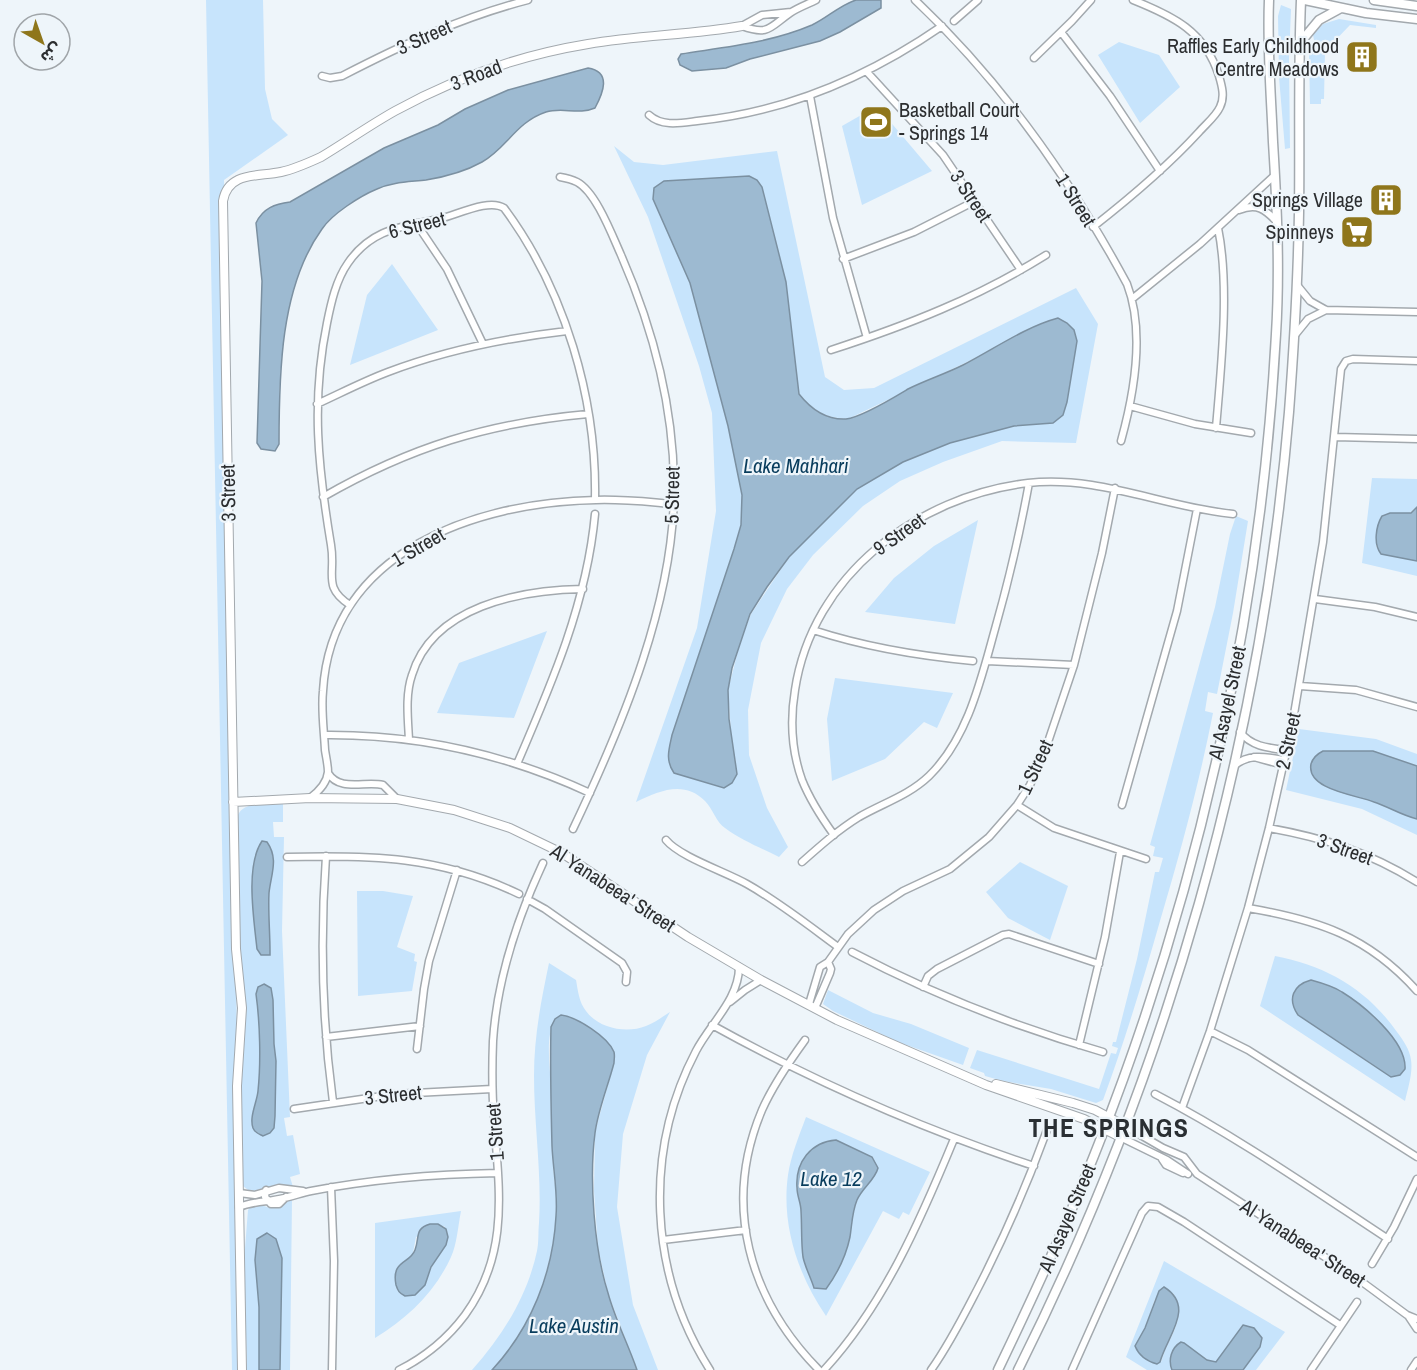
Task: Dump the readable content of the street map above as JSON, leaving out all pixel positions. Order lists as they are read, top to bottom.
{
  "streets": {
    "main road": ["Al Asayel Street"],
    "street": [
      "3 Street",
      "3 Road",
      "1 Street",
      "6 Street",
      "5 Street",
      "9 Street",
      "2 Street",
      "Al Yanabeea' Street"
    ]
  },
  "crossings": [
    ["3 Street", "3 Road"],
    ["3 Street", "1 Street"],
    ["3 Street", "2 Street"],
    ["3 Street", "Al Yanabeea' Street"],
    ["1 Street", "6 Street"],
    ["1 Street", "5 Street"],
    ["1 Street", "9 Street"],
    ["1 Street", "Al Yanabeea' Street"],
    ["Al Asayel Street", "Al Yanabeea' Street"]
  ],
  "districts": ["THE SPRINGS"],
  "water": ["Lake Mahhari", "Lake 12", "Lake Austin"],
  "places": {
    "building": ["Raffles Early Childhood Centre Meadows", "Springs Village"],
    "sports": ["Basketball Court - Springs 14"],
    "supermarket": ["Spinneys"]
  },
  "north": "bottom right"
}
